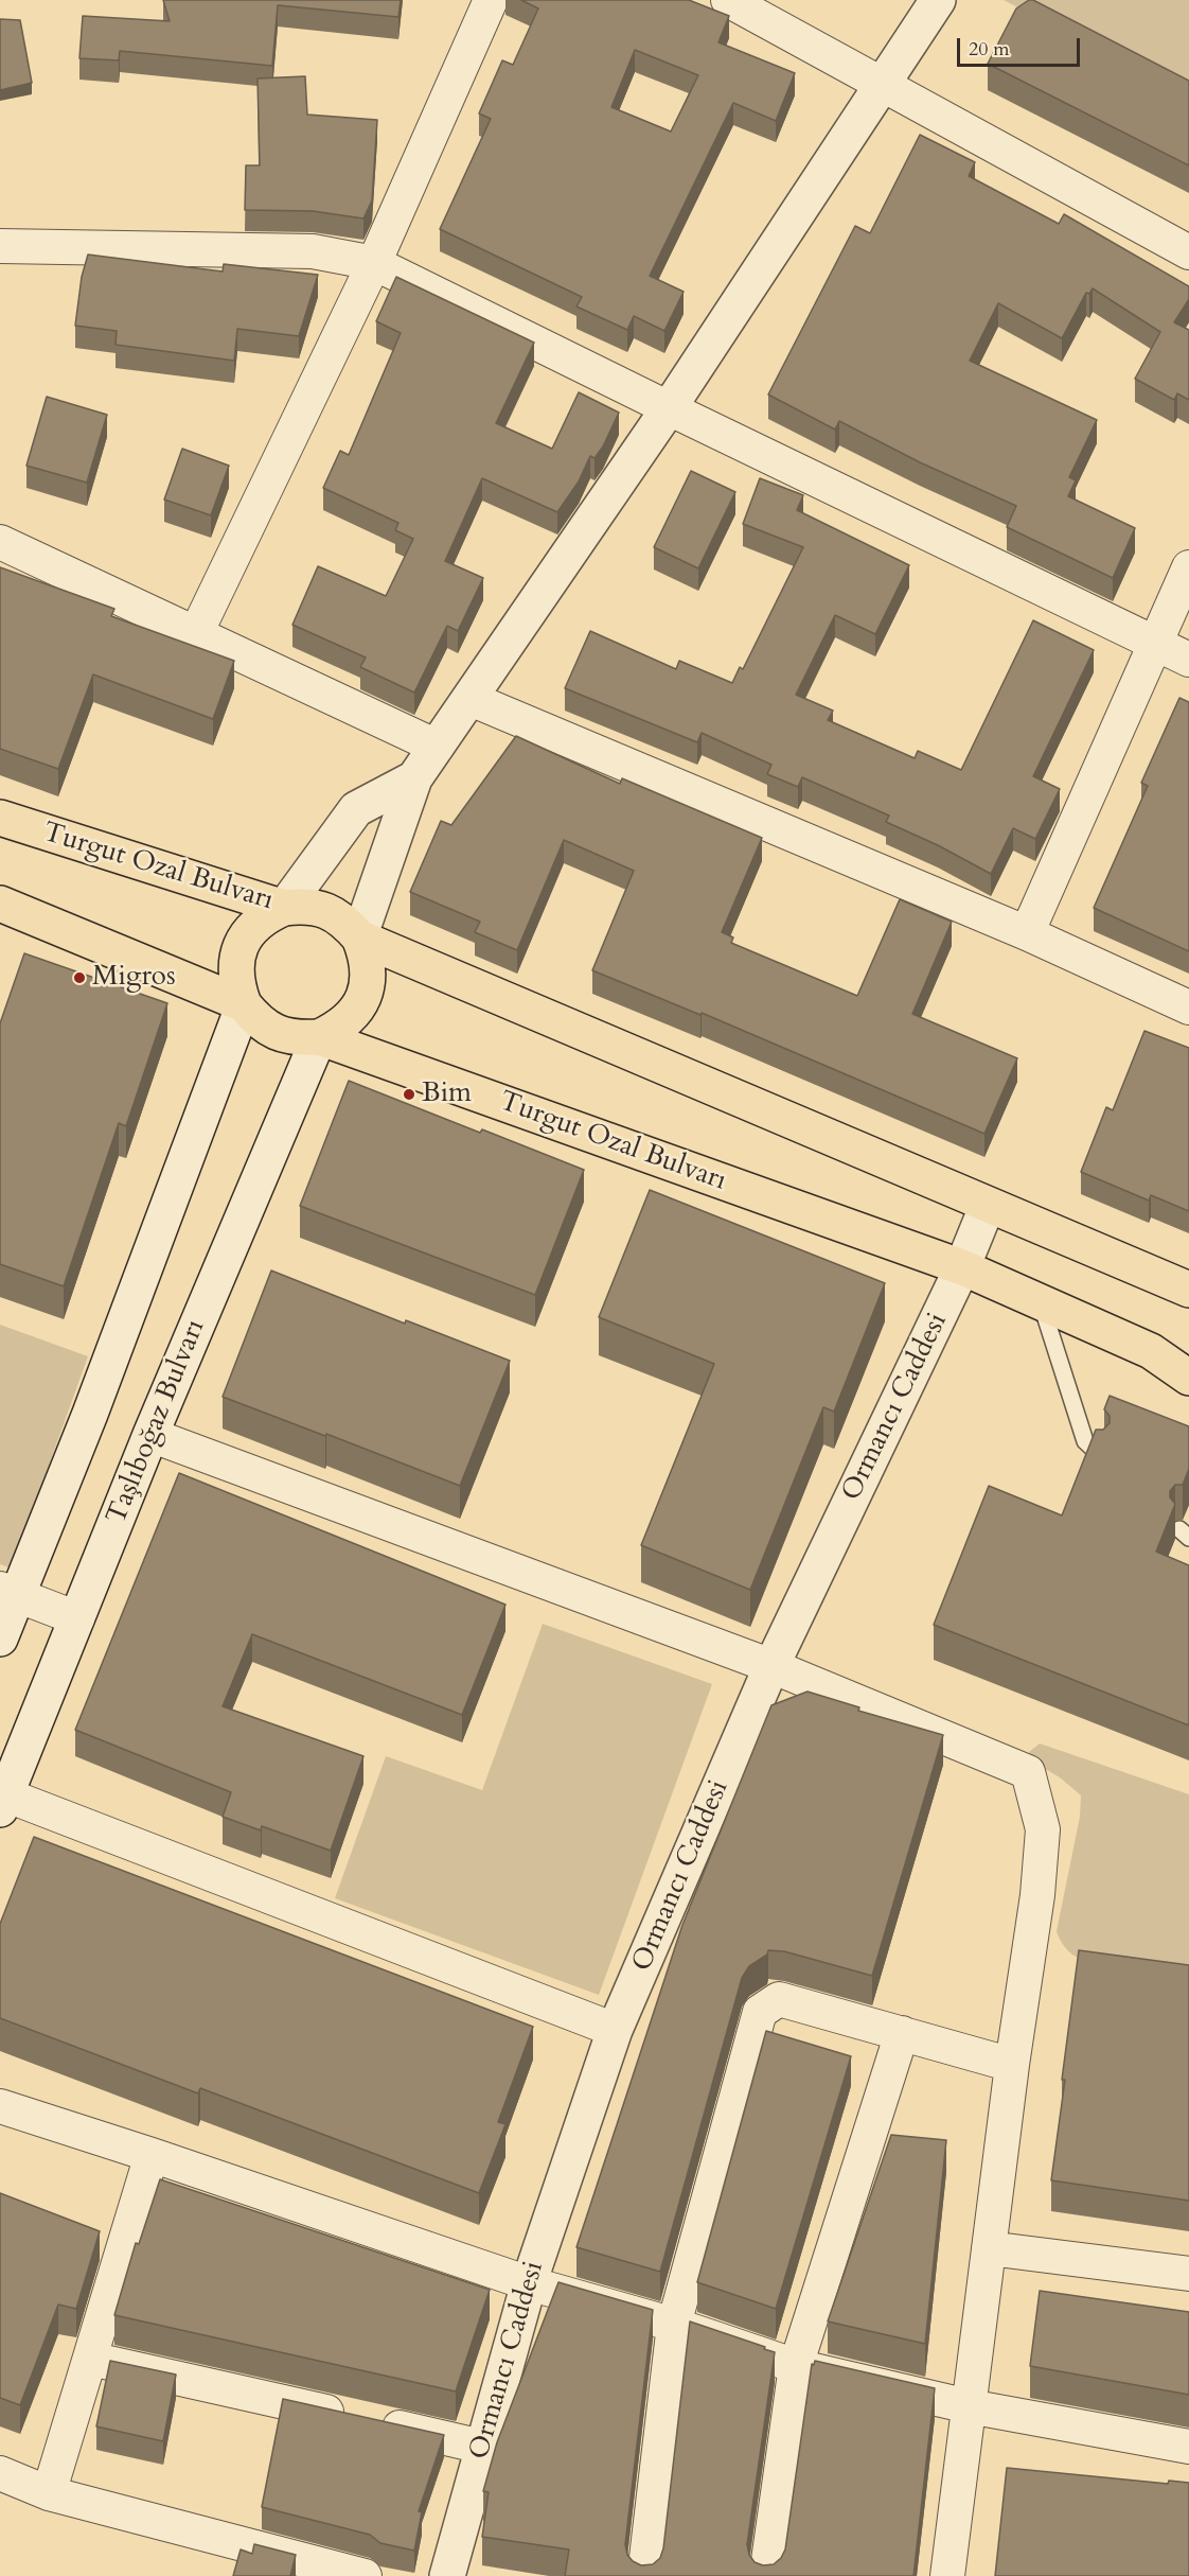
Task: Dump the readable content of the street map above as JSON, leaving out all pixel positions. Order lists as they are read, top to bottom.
{
  "streets": {
    "main road": ["Turgut Ozal Bulvarı"],
    "street": ["Ormancı Caddesi", "Taşlıboğaz Bulvarı"]
  },
  "crossings": [
    ["Turgut Ozal Bulvarı", "Ormancı Caddesi"],
    ["Turgut Ozal Bulvarı", "Taşlıboğaz Bulvarı"]
  ],
  "places": ["Migros", "Bim"],
  "scale_bar": "20 m"
}
